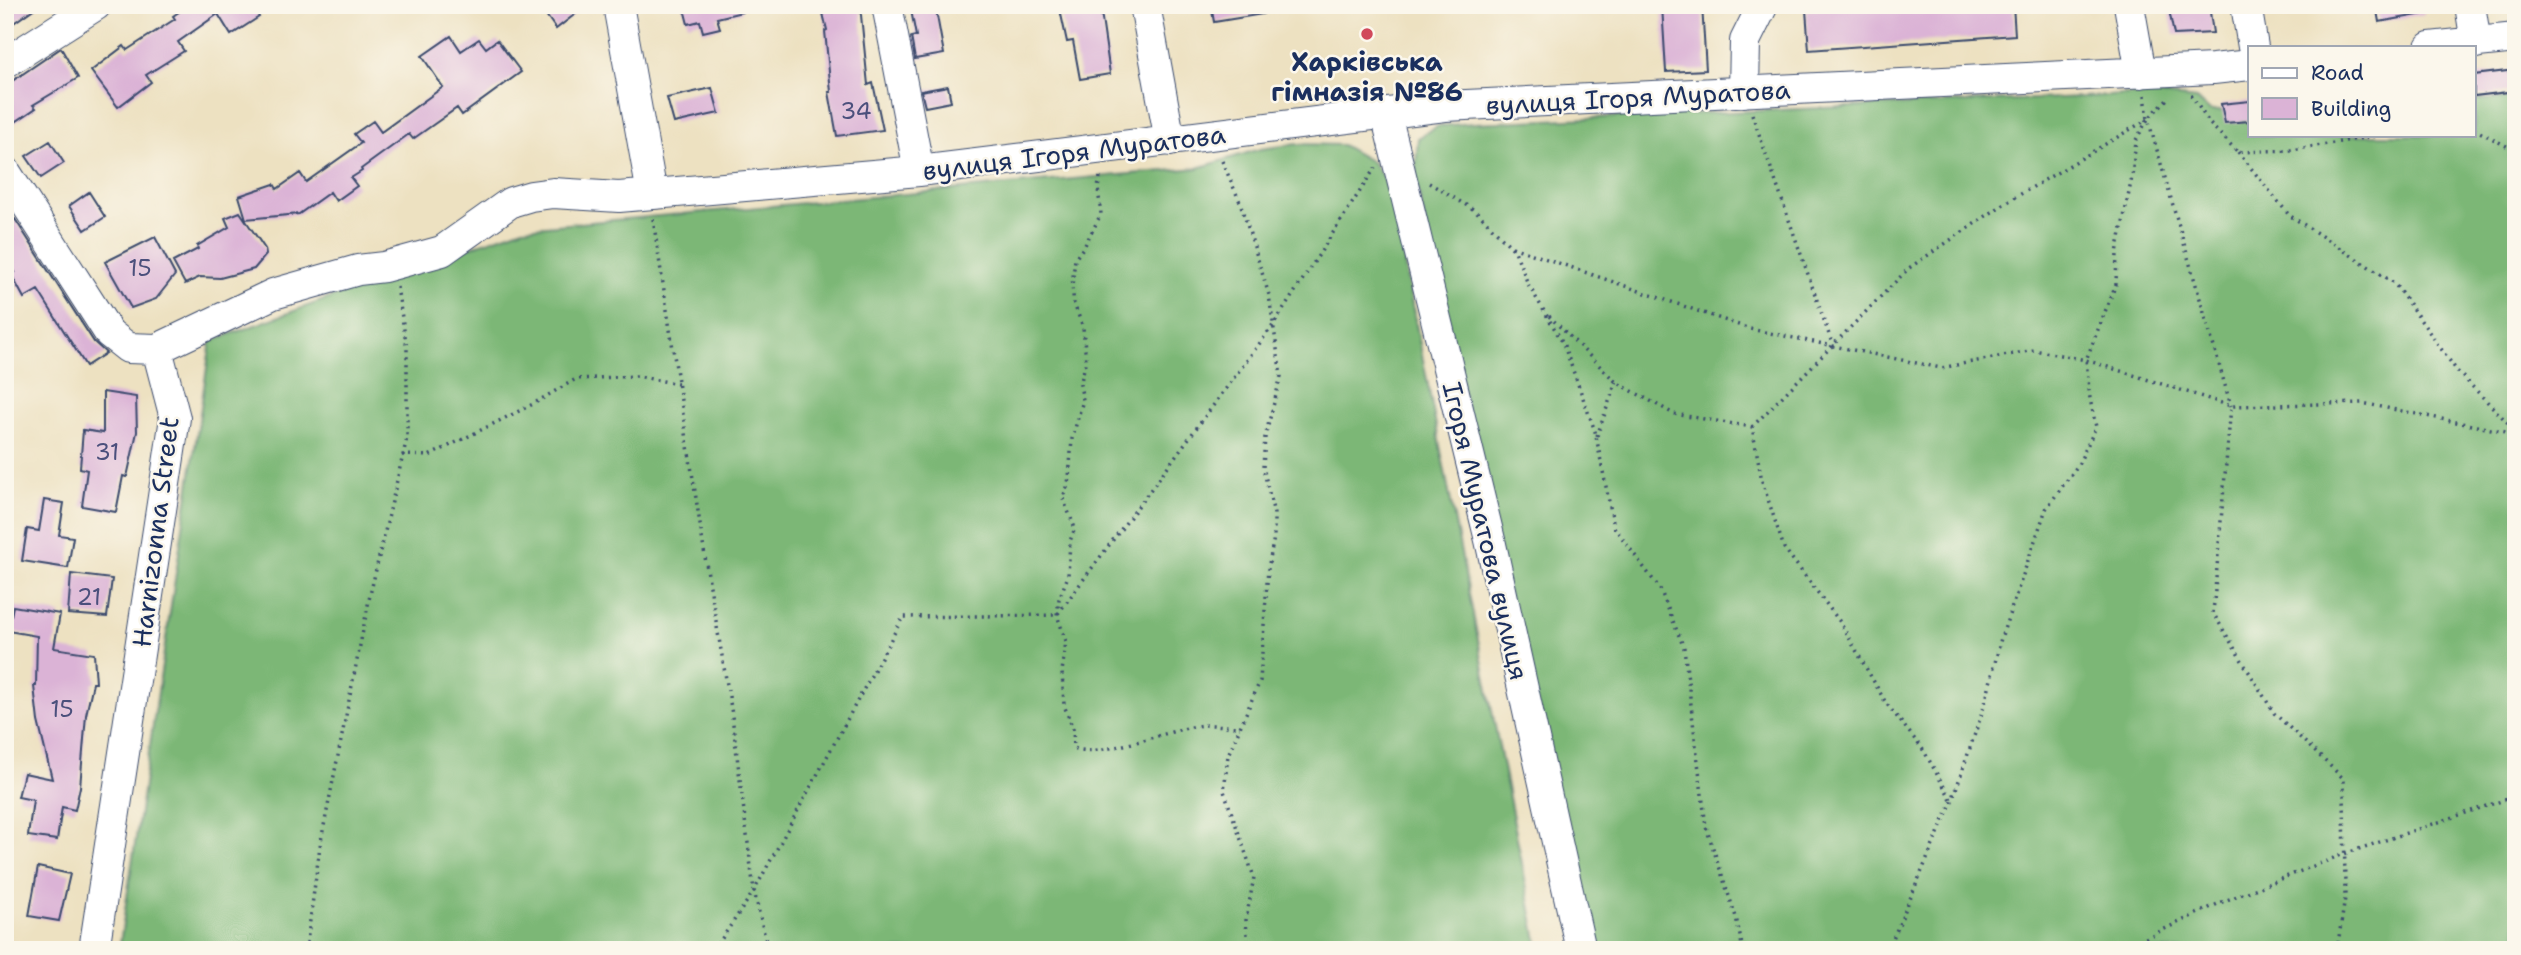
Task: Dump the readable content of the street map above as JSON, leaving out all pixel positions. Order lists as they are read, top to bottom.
{
  "streets": {
    "street": ["вулиця Ігоря Муратова", "Ігоря Муратова вулиця", "Harnizonna Street"]
  },
  "crossings": [
    ["вулиця Ігоря Муратова", "Ігоря Муратова вулиця"]
  ],
  "places": ["Харківська гімназія №86"],
  "house_numbers": [
    "34",
    "15",
    "31",
    "21",
    "15"
  ],
  "legend": ["Road", "Building"]
}
